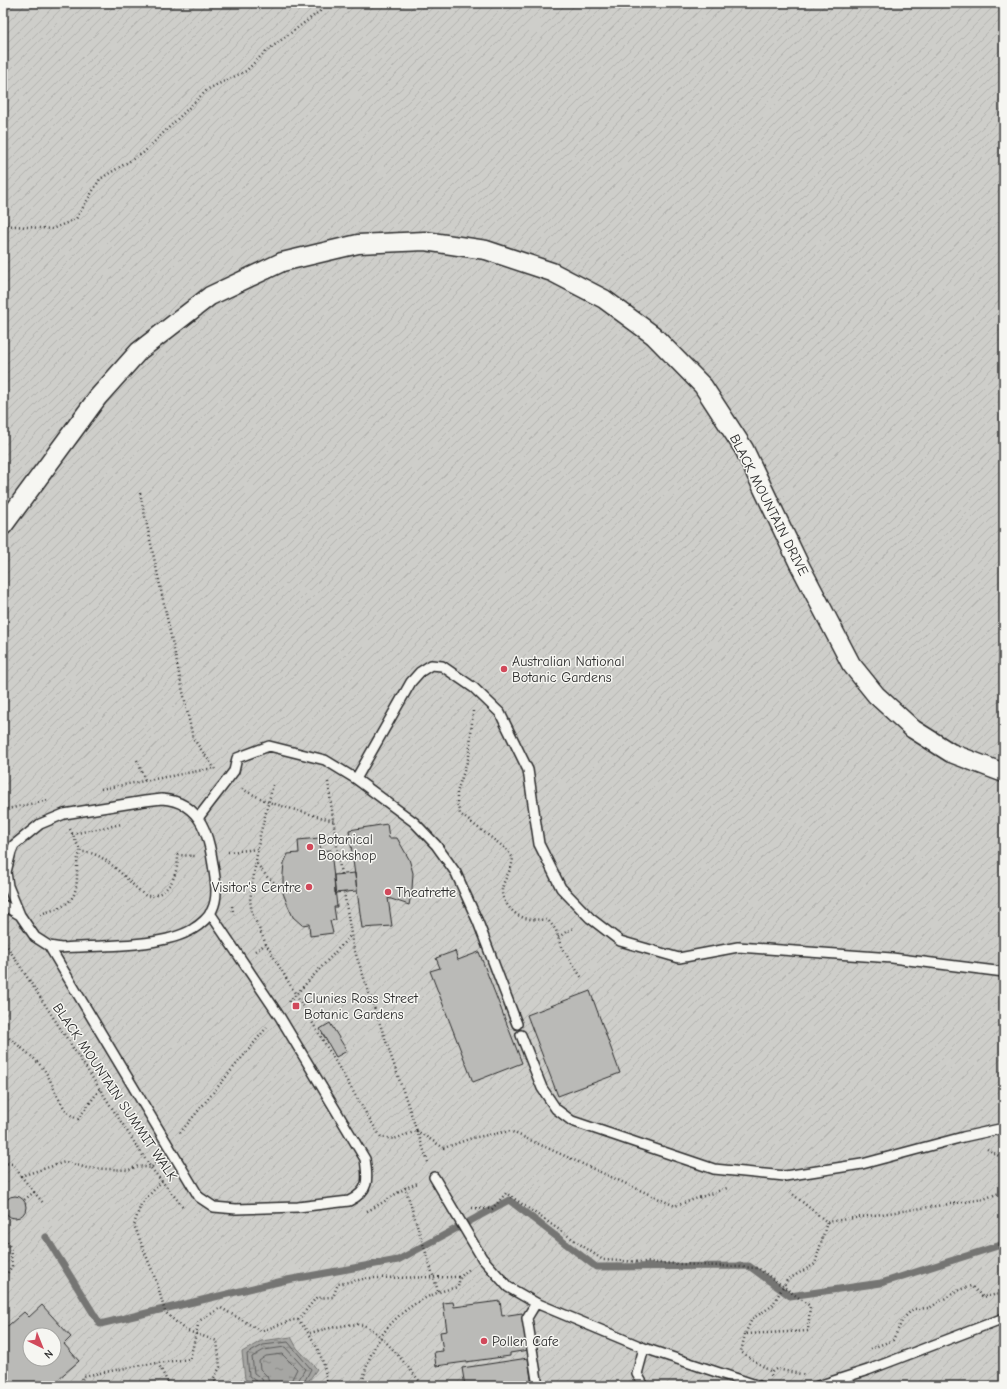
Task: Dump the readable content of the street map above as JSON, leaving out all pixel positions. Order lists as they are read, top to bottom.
{
  "streets": {
    "street": ["BLACK MOUNTAIN DRIVE"],
    "path": ["BLACK MOUNTAIN SUMMIT WALK"]
  },
  "places": {
    "other": [
      "Australian National Botanic Gardens",
      "Botanical Bookshop",
      "Visitor's Centre",
      "Theatrette",
      "Pollen Cafe"
    ],
    "transit": ["Clunies Ross Street Botanic Gardens"]
  },
  "north": "bottom right"
}
